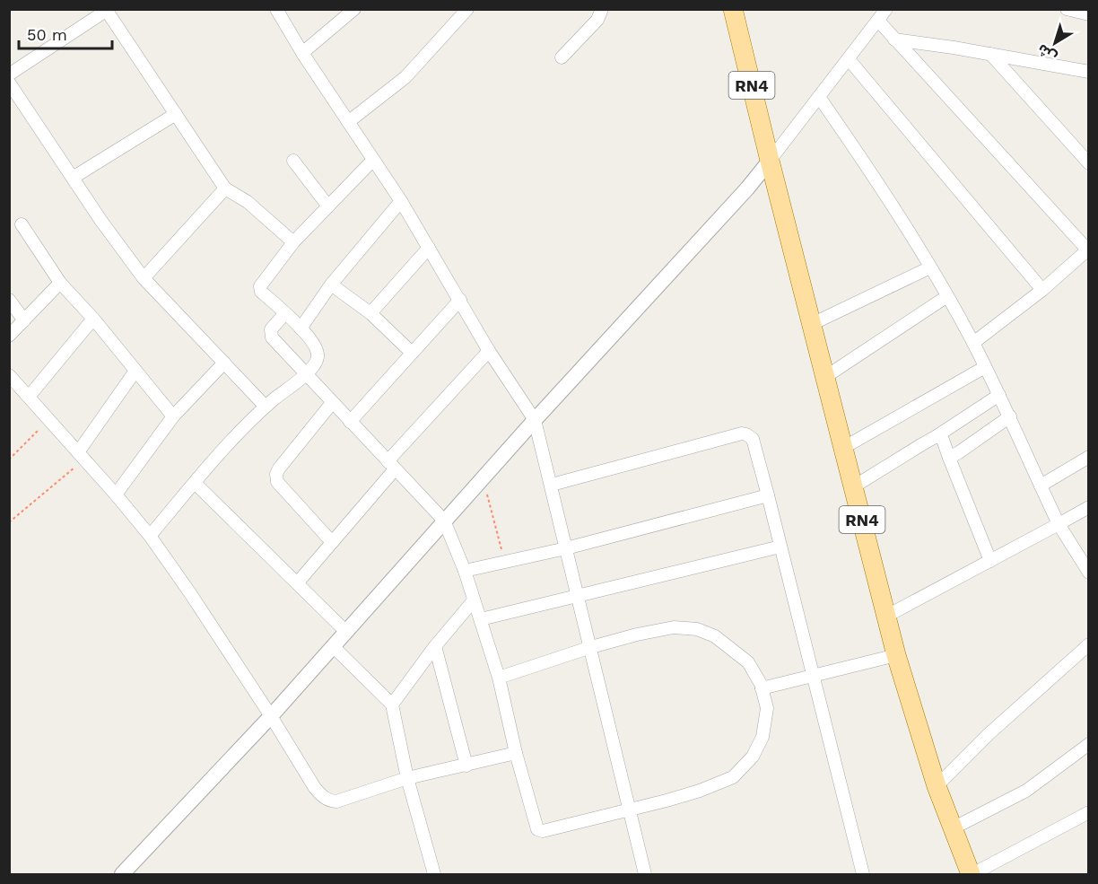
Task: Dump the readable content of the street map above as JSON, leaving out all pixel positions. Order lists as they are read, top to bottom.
{
  "streets": {
    "main road": ["RN4"]
  },
  "scale_bar": "50 m",
  "north": "bottom left"
}
